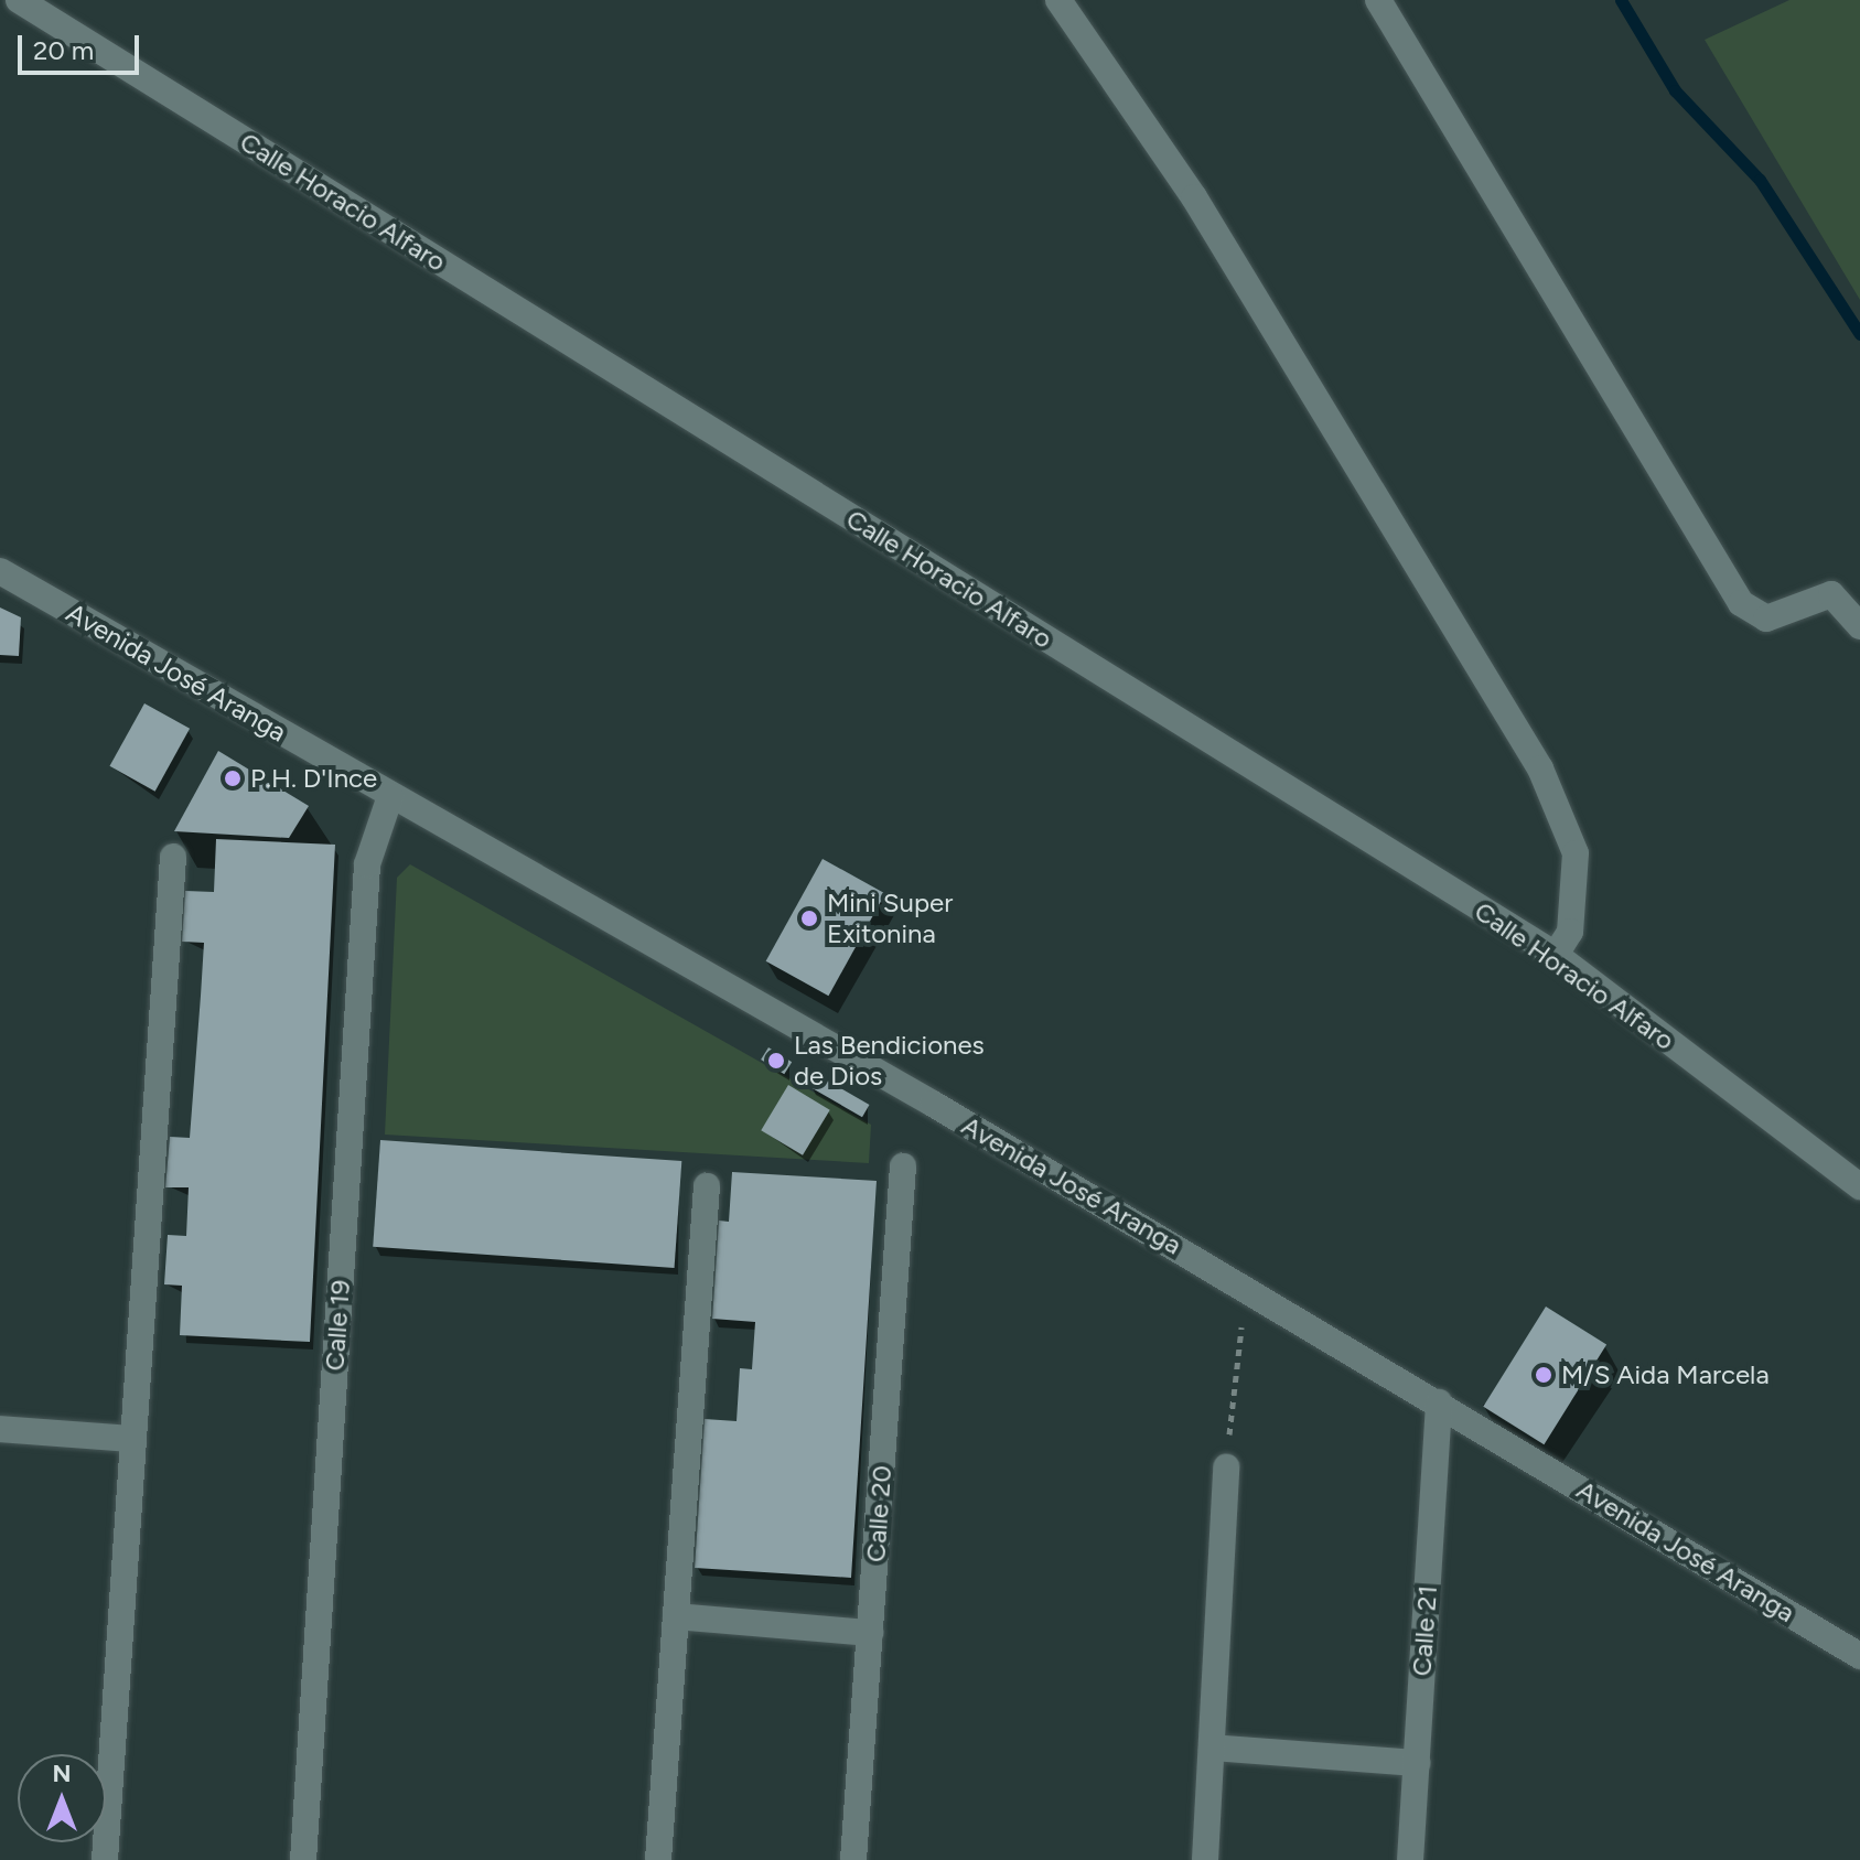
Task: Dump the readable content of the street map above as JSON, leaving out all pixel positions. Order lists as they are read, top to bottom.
{
  "streets": {
    "street": [
      "Calle Horacio Alfaro",
      "Avenida José Aranga",
      "Calle 19",
      "Calle 20",
      "Calle 21"
    ]
  },
  "crossings": [
    ["Avenida José Aranga", "Calle 19"],
    ["Avenida José Aranga", "Calle 21"]
  ],
  "places": [
    "P.H. D'Ince",
    "Mini Super Exitonina",
    "Las Bendiciones de Dios",
    "M/S Aida Marcela"
  ],
  "scale_bar": "20 m",
  "north": "top"
}
